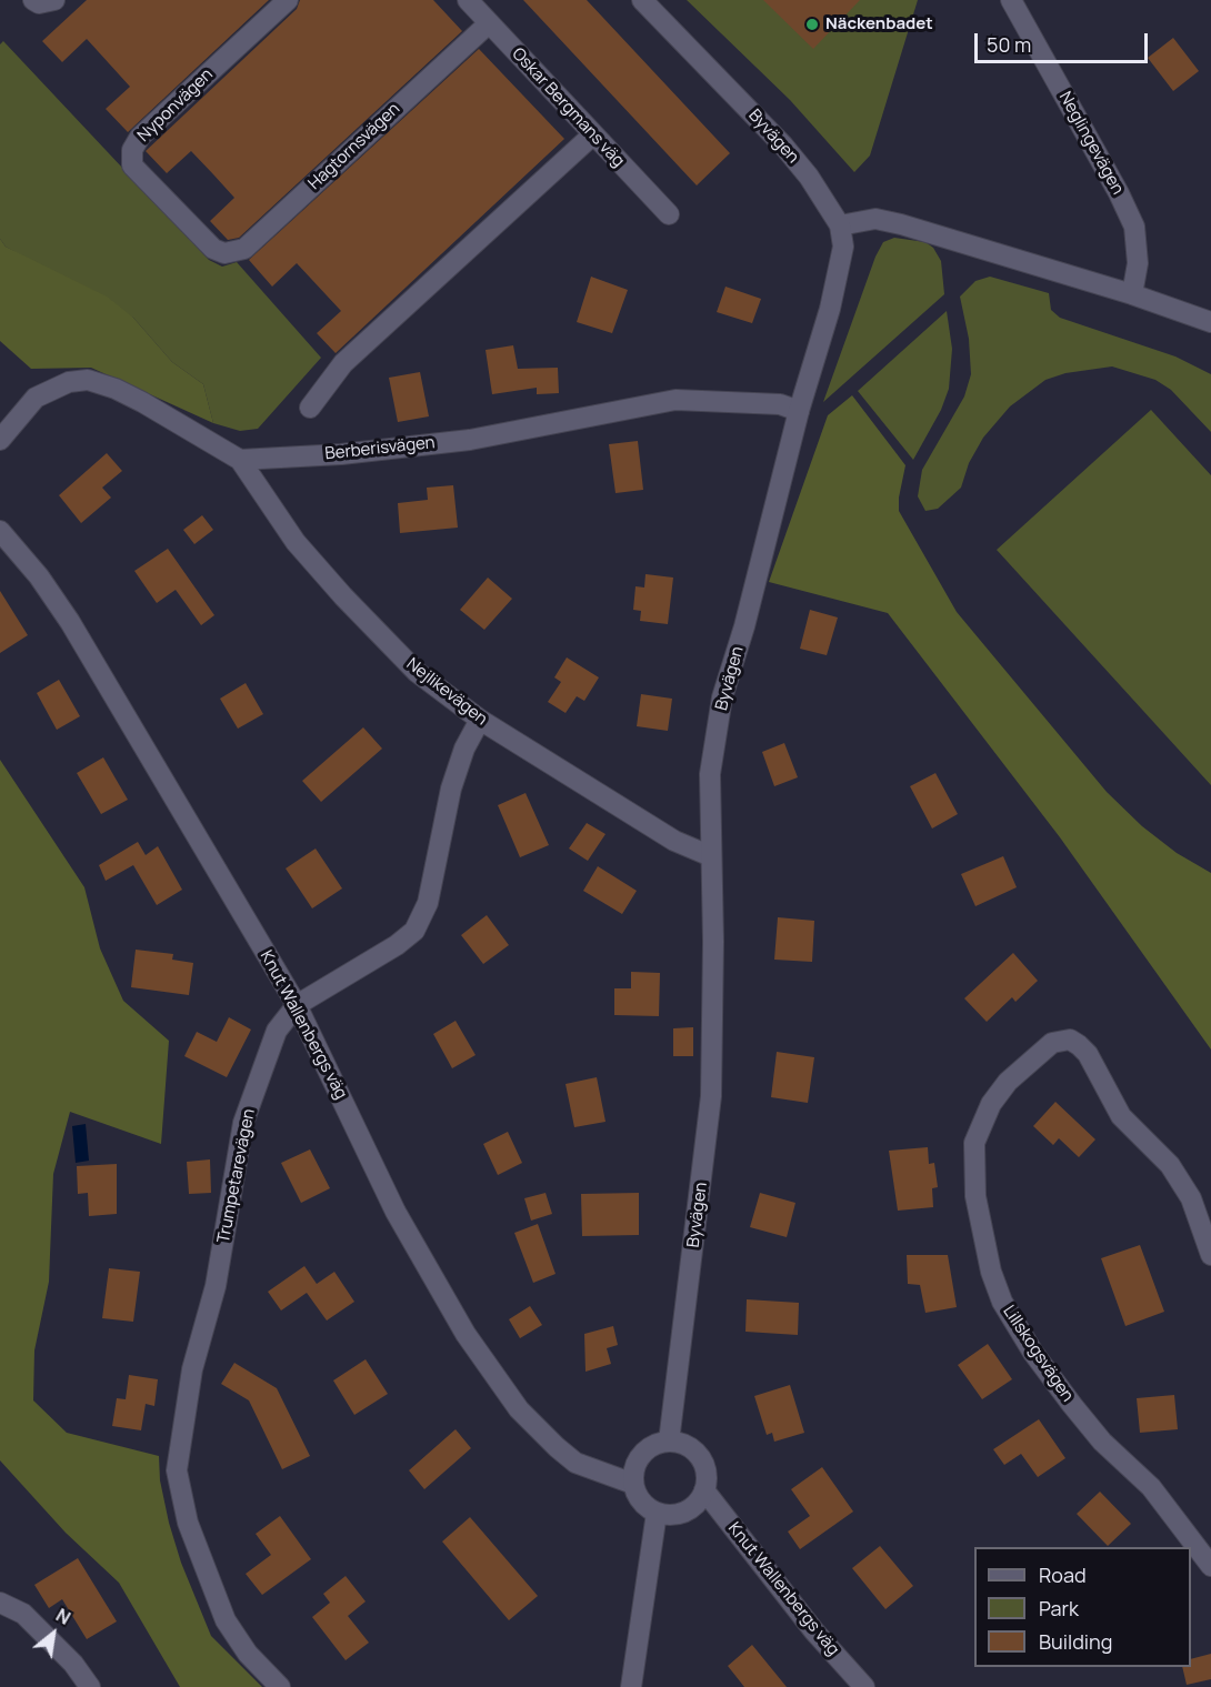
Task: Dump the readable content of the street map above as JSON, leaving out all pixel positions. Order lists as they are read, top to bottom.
{
  "streets": {
    "street": [
      "Nyponvägen",
      "Oskar Bergmans väg",
      "Byvägen",
      "Neglingevägen",
      "Hagtornsvägen",
      "Berberisvägen",
      "Nejlikevägen",
      "Knut Wallenbergs väg",
      "Trumpetarevägen",
      "Lillskogsvägen"
    ]
  },
  "crossings": [
    ["Nyponvägen", "Hagtornsvägen"],
    ["Oskar Bergmans väg", "Hagtornsvägen"],
    ["Byvägen", "Berberisvägen"],
    ["Byvägen", "Nejlikevägen"],
    ["Byvägen", "Knut Wallenbergs väg"],
    ["Berberisvägen", "Nejlikevägen"],
    ["Nejlikevägen", "Trumpetarevägen"],
    ["Knut Wallenbergs väg", "Trumpetarevägen"]
  ],
  "places": ["Näckenbadet"],
  "legend": ["Road", "Park", "Building"],
  "scale_bar": "50 m",
  "north": "top right"
}
